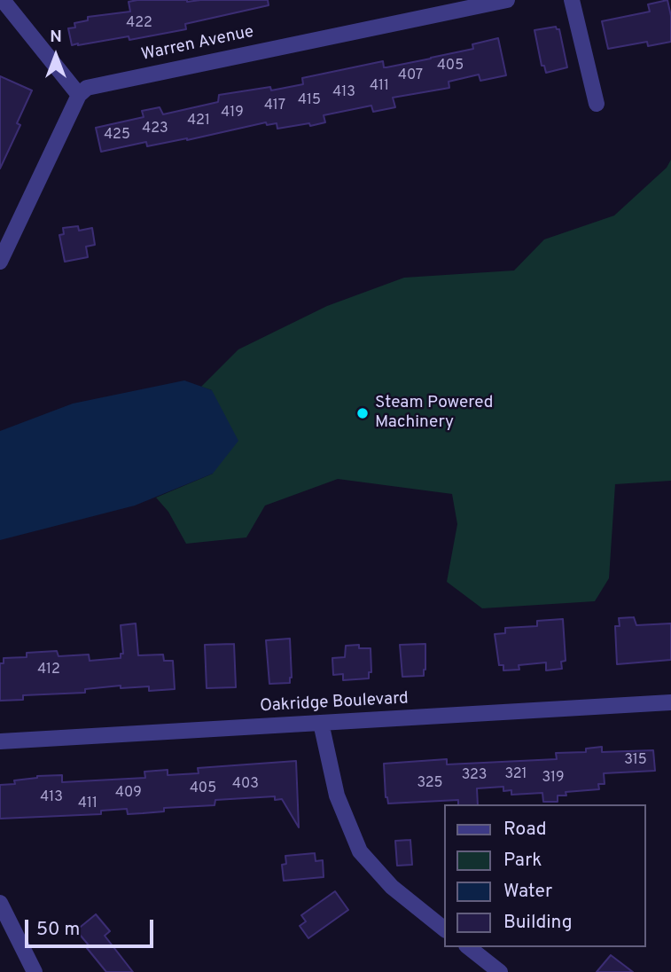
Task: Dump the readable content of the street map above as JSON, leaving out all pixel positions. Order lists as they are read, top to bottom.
{
  "streets": {
    "street": ["Warren Avenue", "Oakridge Boulevard"]
  },
  "places": ["Steam Powered Machinery"],
  "house_numbers": [
    "422",
    "405",
    "407",
    "411",
    "413",
    "415",
    "417",
    "419",
    "421",
    "423",
    "425",
    "412",
    "315",
    "321",
    "323",
    "319",
    "325",
    "403",
    "405",
    "409",
    "413",
    "411"
  ],
  "legend": [
    "Road",
    "Park",
    "Water",
    "Building"
  ],
  "scale_bar": "50 m",
  "north": "top"
}
